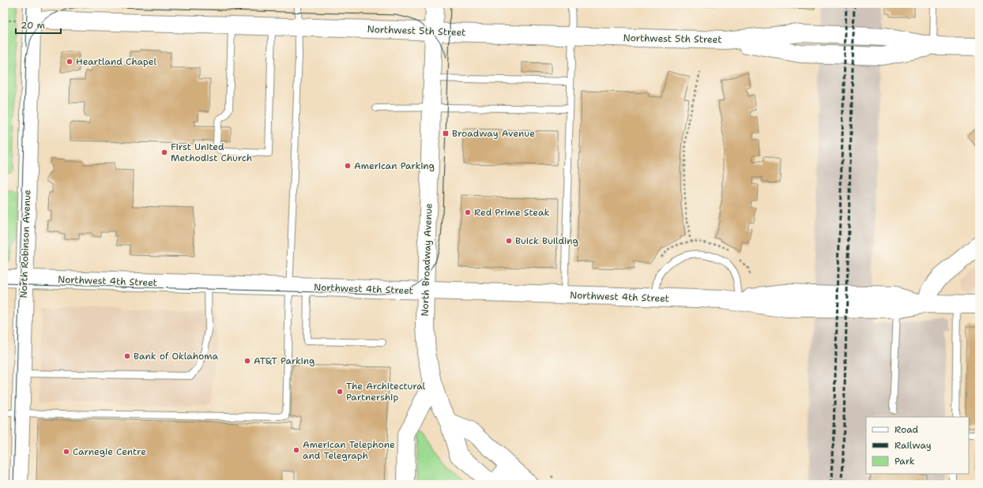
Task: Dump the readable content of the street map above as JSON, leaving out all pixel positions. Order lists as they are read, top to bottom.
{
  "streets": {
    "street": [
      "Northwest 5th Street",
      "North Robinson Avenue",
      "North Broadway Avenue",
      "Northwest 4th Street"
    ]
  },
  "crossings": [
    ["Northwest 5th Street", "North Robinson Avenue"],
    ["Northwest 5th Street", "North Broadway Avenue"],
    ["North Robinson Avenue", "Northwest 4th Street"],
    ["North Broadway Avenue", "Northwest 4th Street"]
  ],
  "places": {
    "other": [
      "Heartland Chapel",
      "First United Methodist Church",
      "American Parking",
      "Red Prime Steak",
      "Buick Building",
      "Bank of Oklahoma",
      "AT&T Parking",
      "The Architectural Partnership",
      "American Telephone and Telegraph",
      "Carnegie Centre"
    ],
    "transit": ["Broadway Avenue"]
  },
  "legend": ["Road", "Railway", "Park"],
  "scale_bar": "20 m"
}
